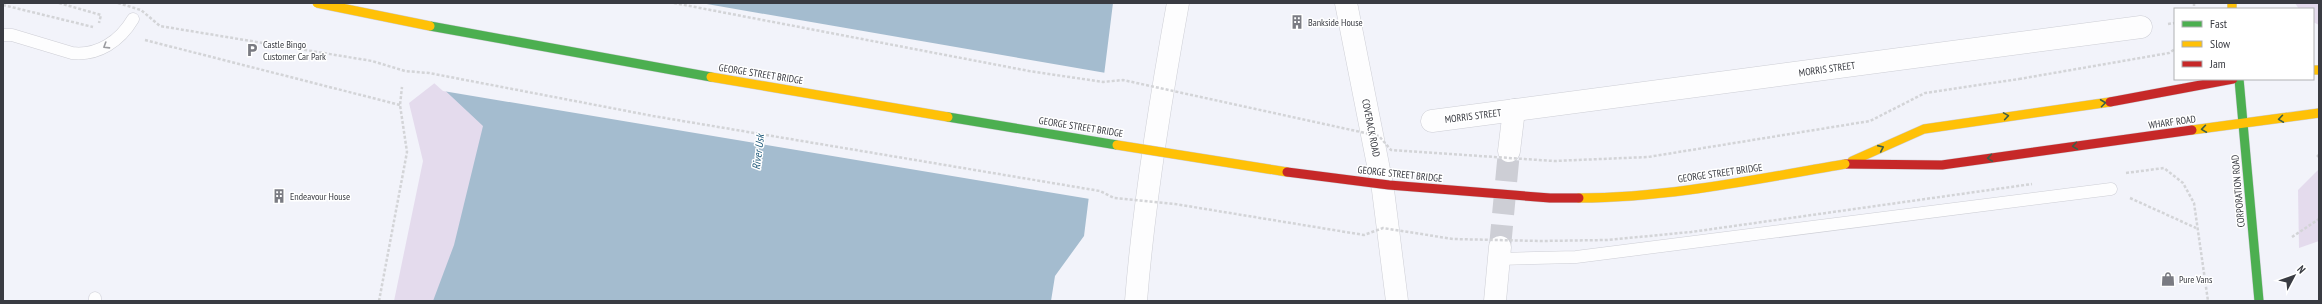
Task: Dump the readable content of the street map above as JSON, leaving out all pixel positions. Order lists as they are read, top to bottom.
{
  "streets": {
    "main road": ["GEORGE STREET BRIDGE", "WHARF ROAD", "CORPORATION ROAD"],
    "street": ["MORRIS STREET", "COVERACK ROAD"]
  },
  "crossings": [
    ["GEORGE STREET BRIDGE", "WHARF ROAD"],
    ["WHARF ROAD", "CORPORATION ROAD"]
  ],
  "one_way": ["WHARF ROAD"],
  "water": ["River Usk"],
  "places": {
    "building": ["Bankside House", "Endeavour House"],
    "parking": ["Castle Bingo Customer Car Park"],
    "shop": ["Pure Vans"]
  },
  "legend": ["Fast", "Slow", "Jam"],
  "north": "top right"
}
